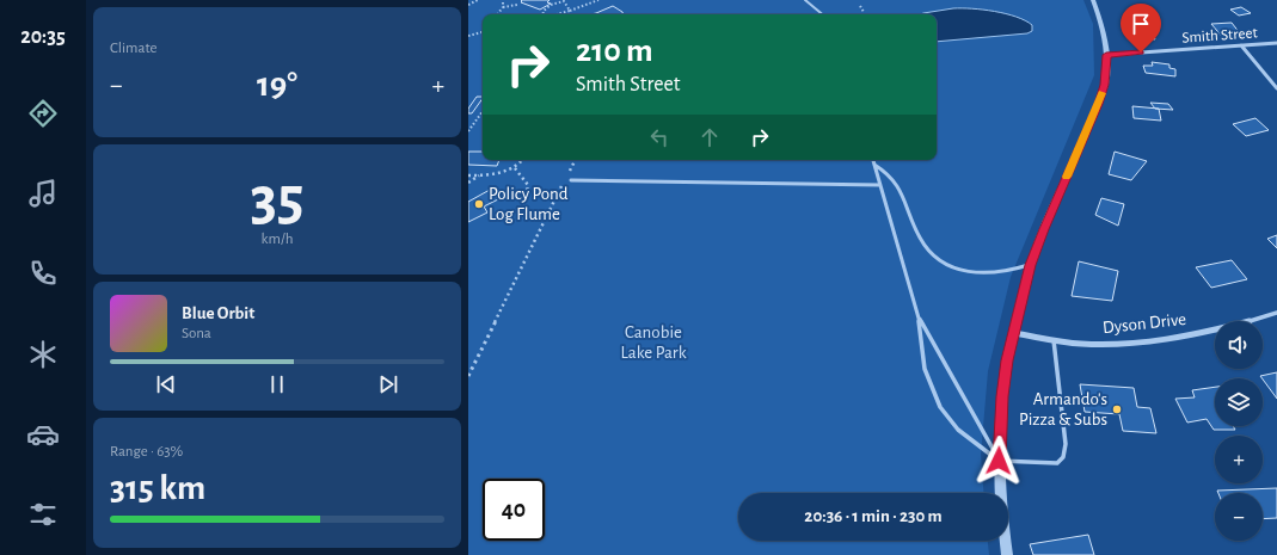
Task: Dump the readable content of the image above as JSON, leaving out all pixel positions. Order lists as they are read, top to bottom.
{
  "streets": {
    "street": ["Smith Street", "Dyson Drive"]
  },
  "parks": ["Canobie Lake Park"],
  "places": ["Policy Pond Log Flume", "Armando's Pizza & Subs"],
  "page": {
    "tabs": "20:35",
    "tile": [
      "Climate",
      ["35", "km/h"],
      ["Range · 63%", "315 km"]
    ],
    "turn": ["210 m", "Smith Street"],
    "heat": ["−", "19°", "+"],
    "song": ["Blue Orbit", "Sona"],
    "map_buttons": ["+", "−"],
    "limit": "40",
    "trip": "20:36 · 1 min · 230 m"
  }
}
